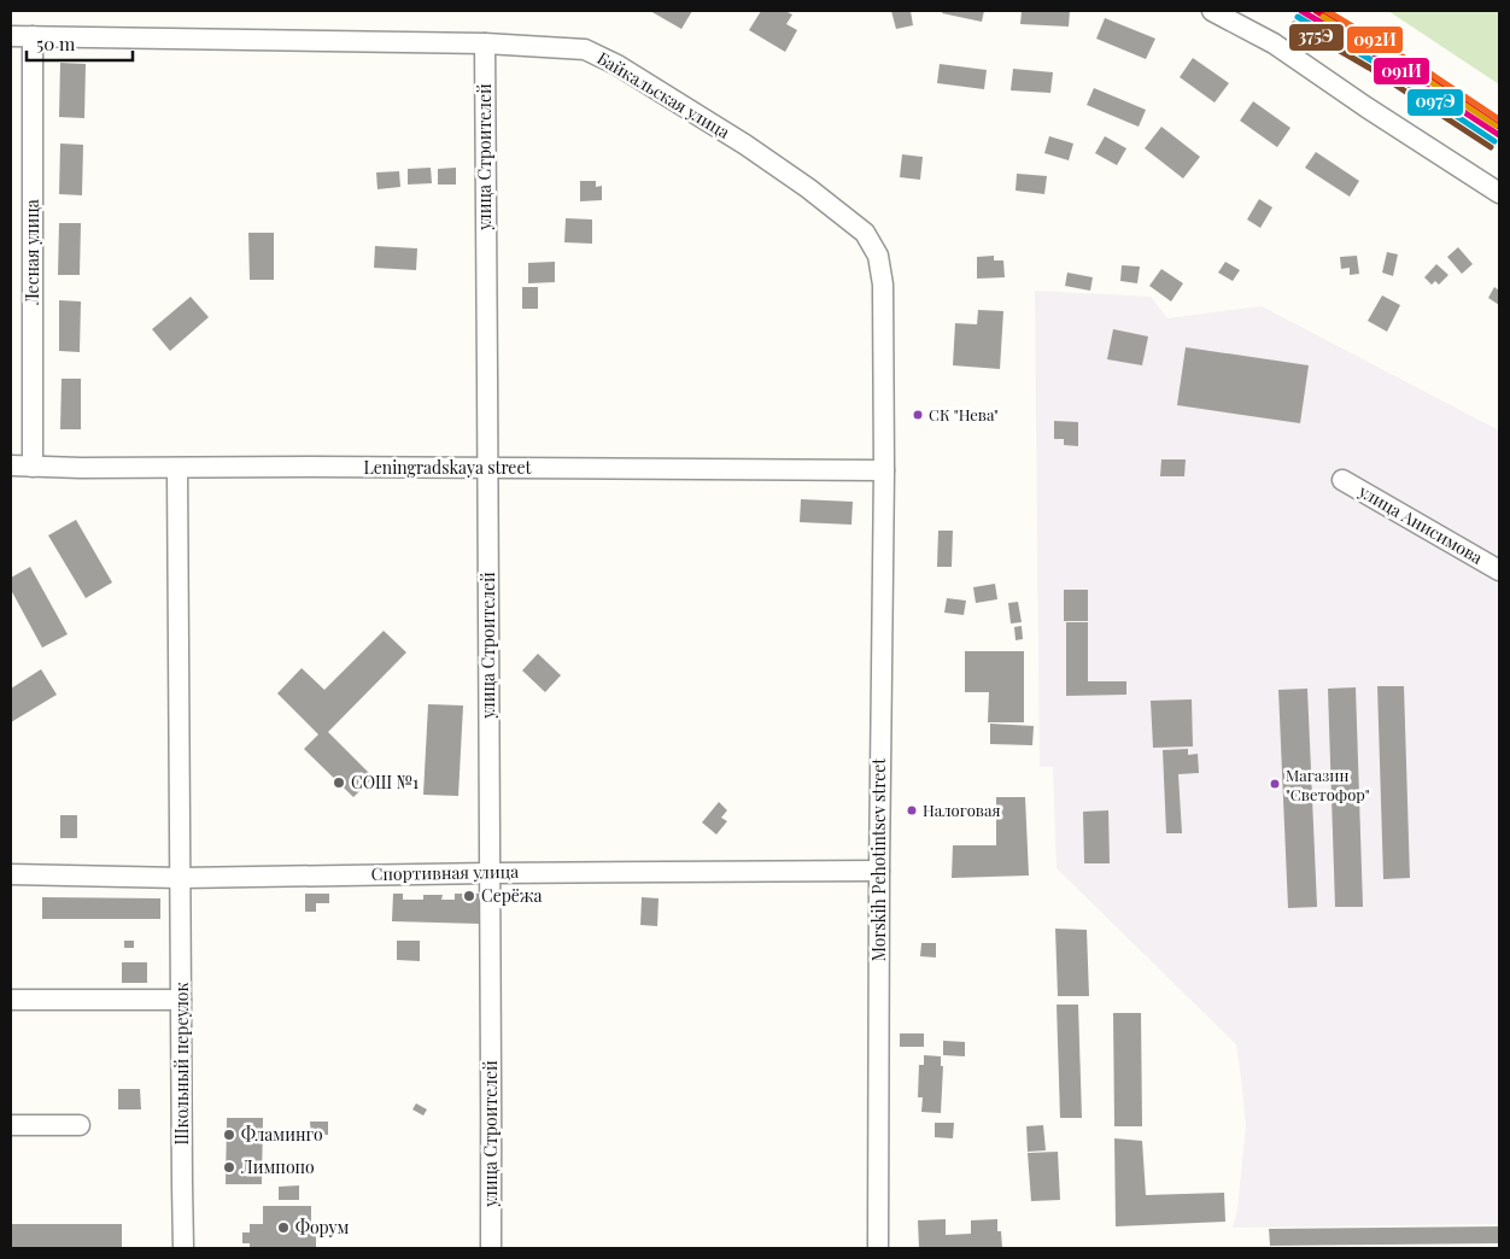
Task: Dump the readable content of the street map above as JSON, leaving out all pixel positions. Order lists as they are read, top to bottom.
{
  "streets": {
    "street": [
      "Байкальская улица",
      "улица Строителей",
      "Лесная улица",
      "Leningradskaya street",
      "улица Анисимова",
      "Morskih Pehotintsev street",
      "Спортивная улица",
      "Школьный переулок"
    ]
  },
  "crossings": [
    ["Байкальская улица", "улица Строителей"],
    ["Байкальская улица", "Лесная улица"],
    ["Байкальская улица", "Leningradskaya street"],
    ["Байкальская улица", "Morskih Pehotintsev street"],
    ["улица Строителей", "Leningradskaya street"],
    ["улица Строителей", "Спортивная улица"],
    ["Лесная улица", "Leningradskaya street"],
    ["Leningradskaya street", "Morskih Pehotintsev street"],
    ["Leningradskaya street", "Школьный переулок"],
    ["Morskih Pehotintsev street", "Спортивная улица"],
    ["Спортивная улица", "Школьный переулок"]
  ],
  "places": [
    "СК \"Нева\"",
    "СОШ №1",
    "Магазин \"Светофор\"",
    "Налоговая",
    "Серёжа",
    "Фламинго",
    "Лимпопо",
    "Форум"
  ],
  "lines": [
    "transit line 091И",
    "transit line 092И",
    "transit line 097Э",
    "transit line 375Э"
  ],
  "scale_bar": "50 m"
}
